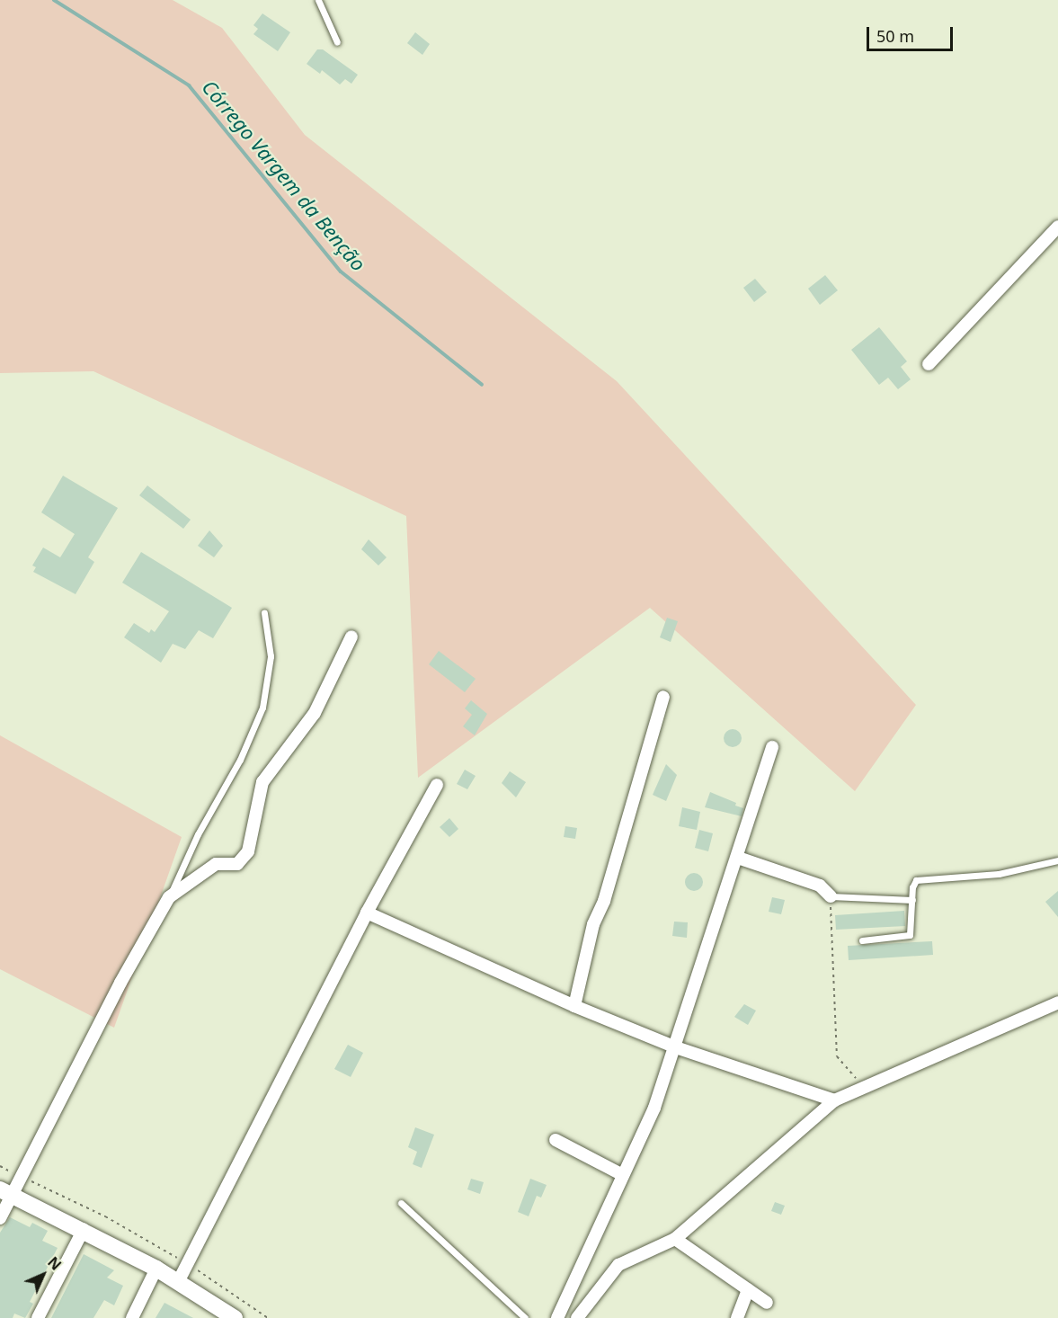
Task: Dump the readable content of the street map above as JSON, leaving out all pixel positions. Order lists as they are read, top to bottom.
{
  "water": ["Córrego Vargem da Benção"],
  "scale_bar": "50 m",
  "north": "top right"
}
